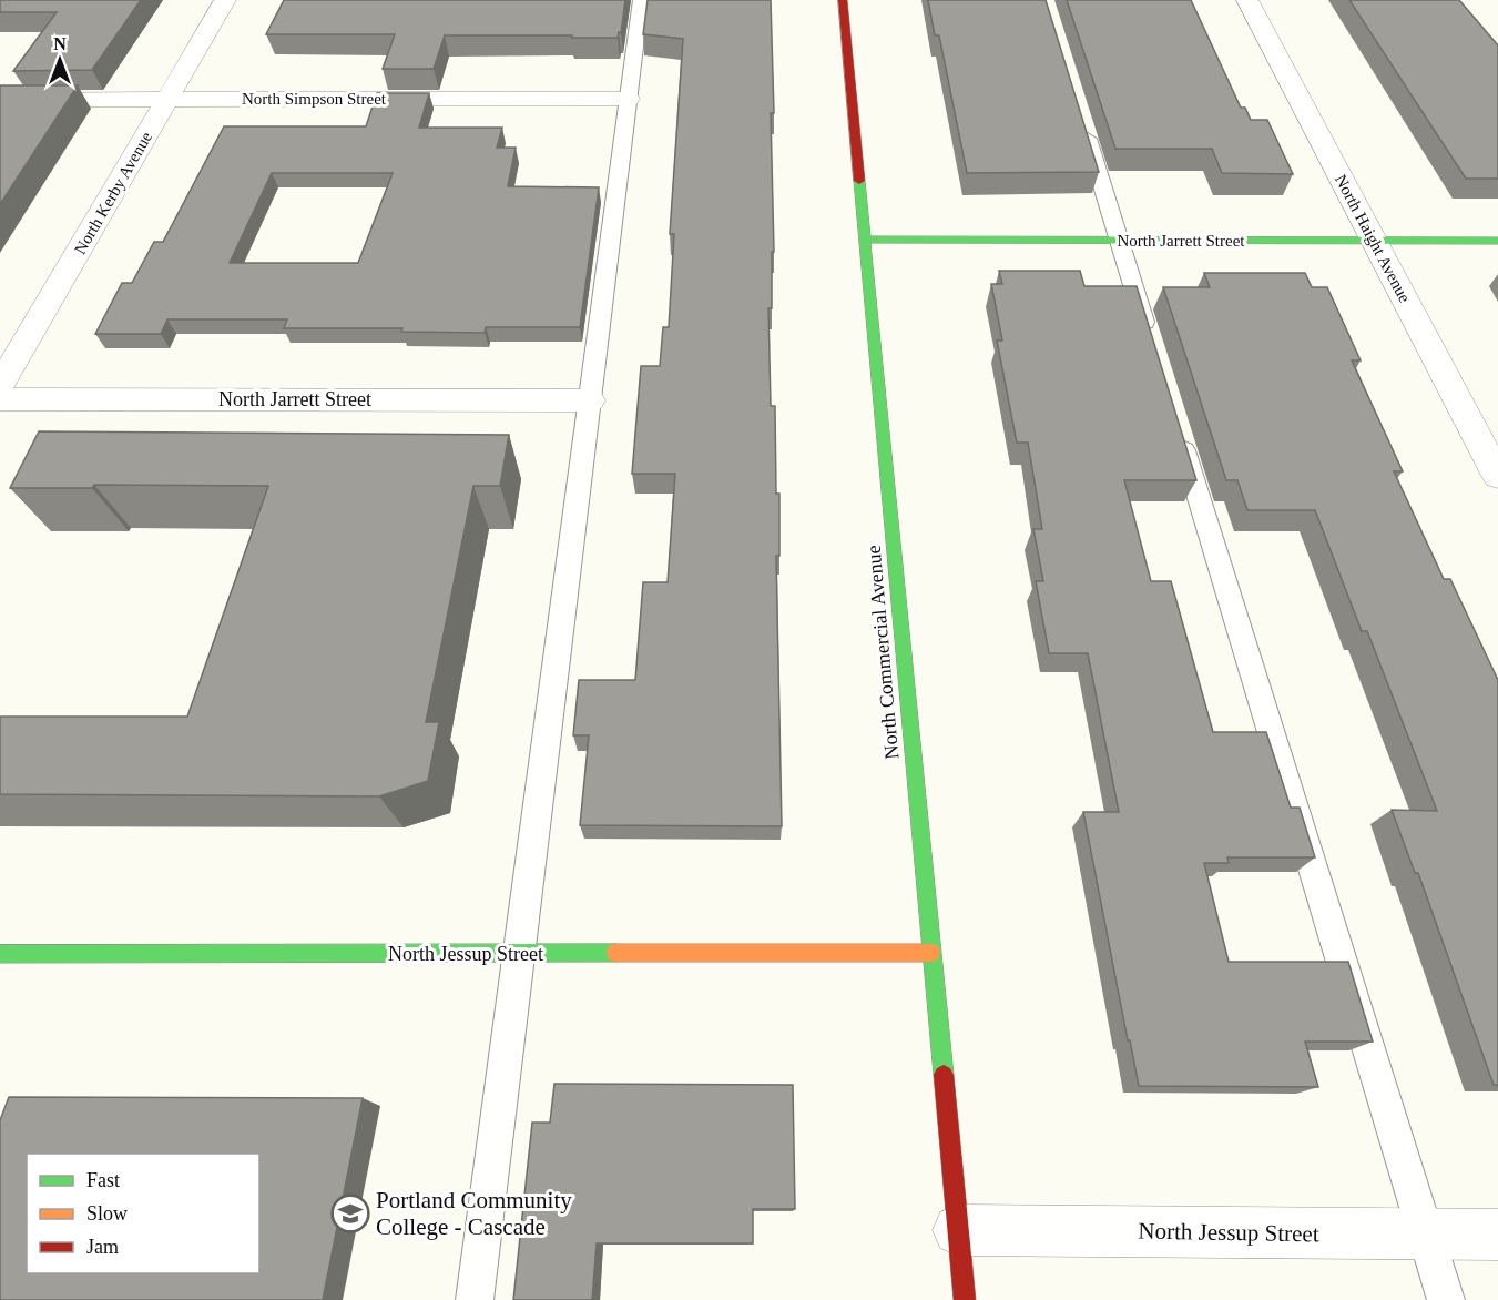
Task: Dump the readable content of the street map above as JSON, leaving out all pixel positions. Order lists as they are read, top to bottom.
{
  "streets": {
    "street": [
      "North Simpson Street",
      "North Kerby Avenue",
      "North Haight Avenue",
      "North Jarrett Street",
      "North Commercial Avenue",
      "North Jessup Street"
    ]
  },
  "crossings": [
    ["North Simpson Street", "North Kerby Avenue"],
    ["North Haight Avenue", "North Jarrett Street"],
    ["North Jarrett Street", "North Commercial Avenue"],
    ["North Commercial Avenue", "North Jessup Street"]
  ],
  "places": {
    "school or university": ["Portland Community College - Cascade"]
  },
  "legend": ["Fast", "Slow", "Jam"],
  "north": "top"
}
